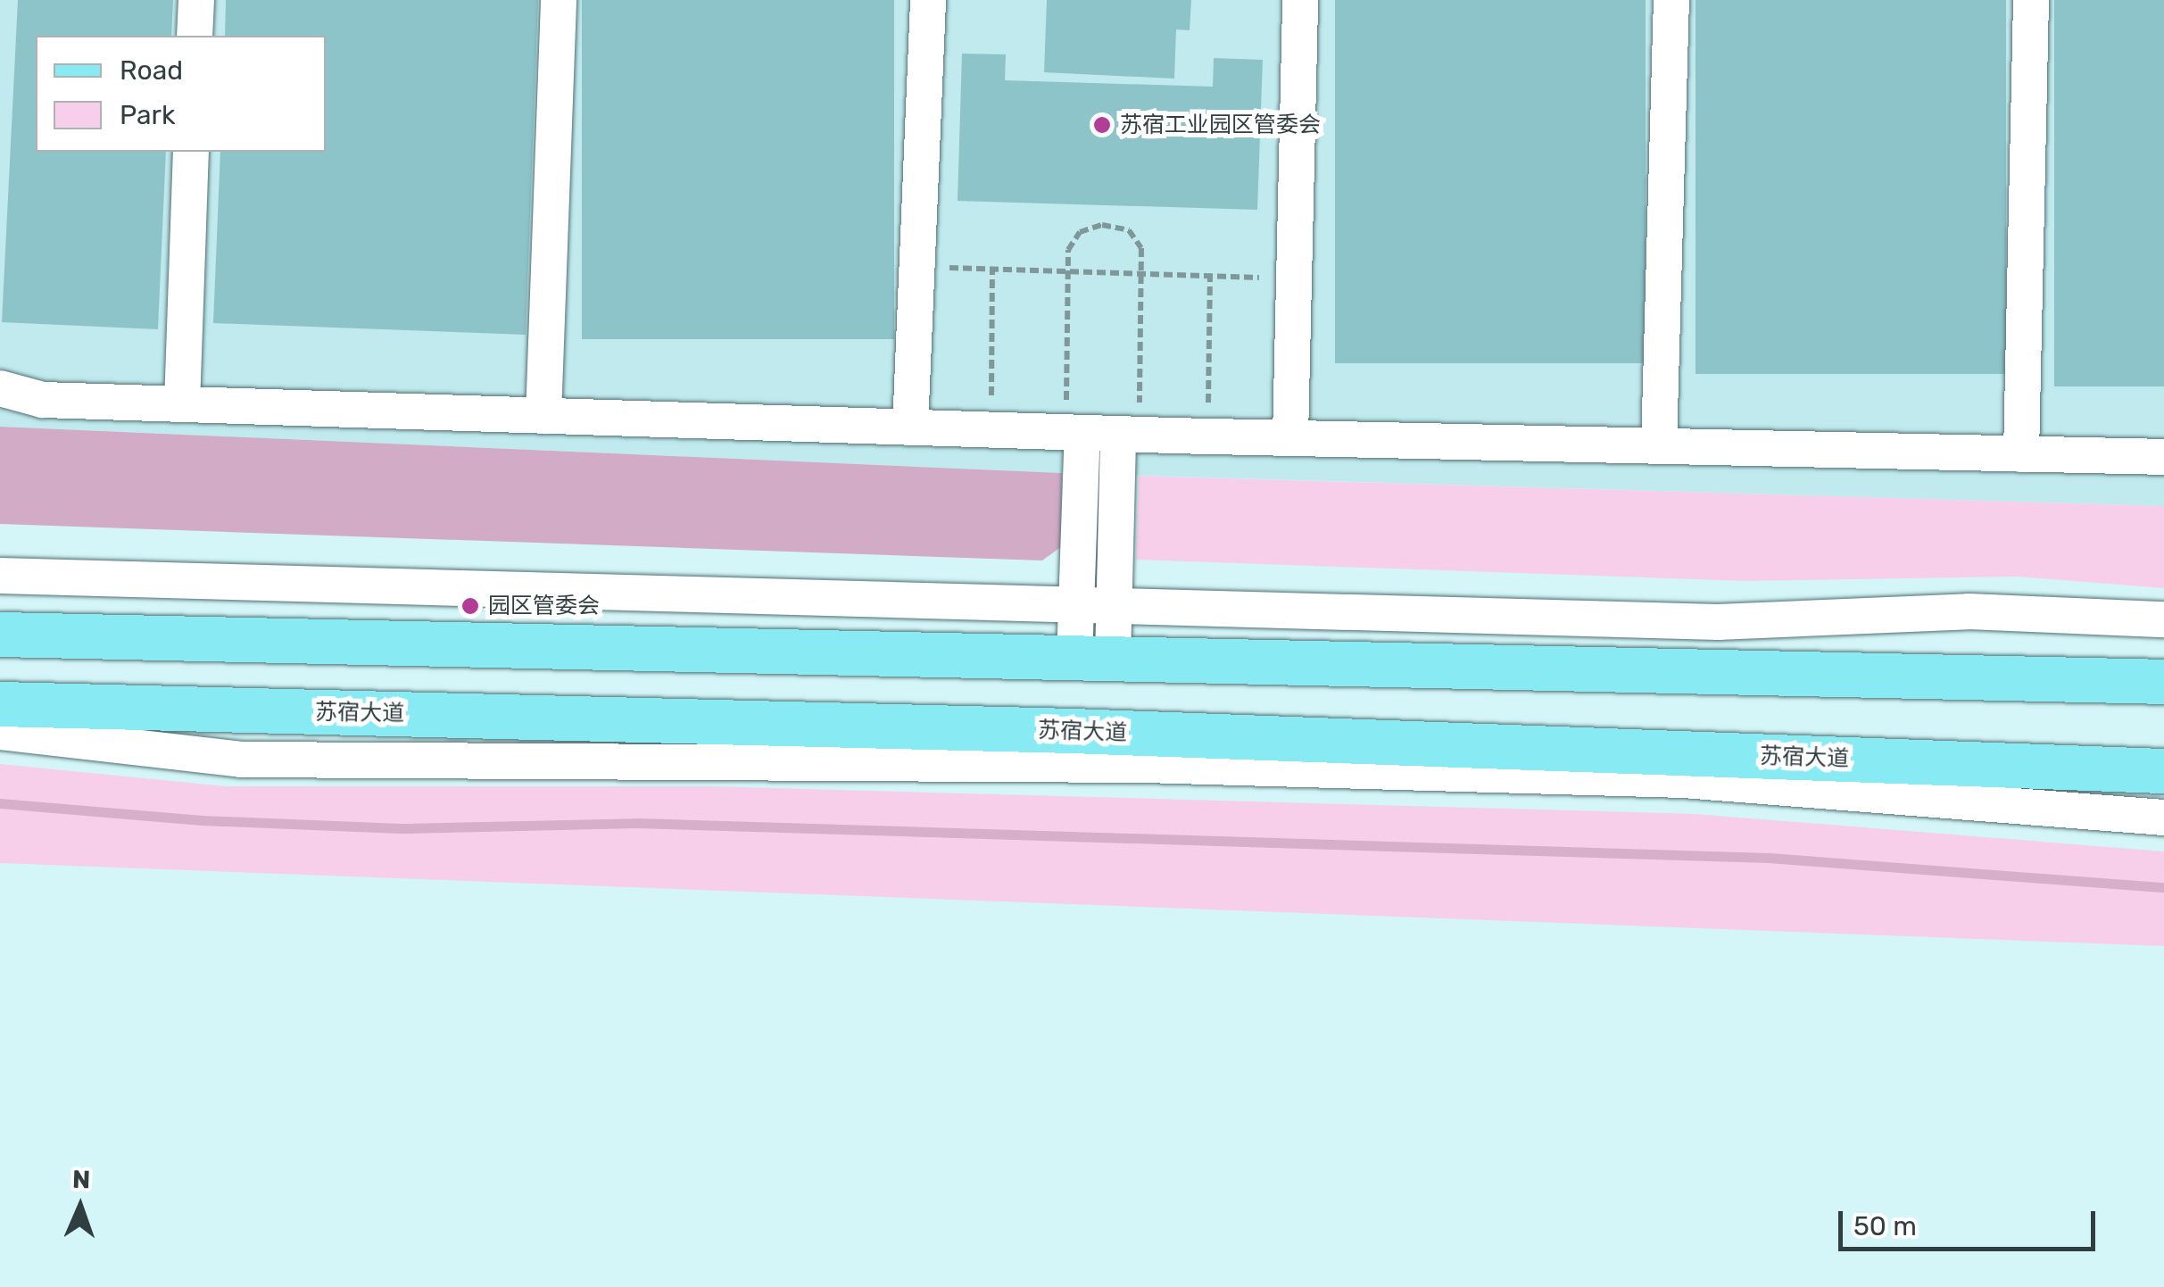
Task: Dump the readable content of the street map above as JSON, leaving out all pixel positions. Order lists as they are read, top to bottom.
{
  "streets": {
    "main road": ["苏宿大道"]
  },
  "places": ["苏宿工业园区管委会", "园区管委会"],
  "legend": ["Road", "Park"],
  "scale_bar": "50 m",
  "north": "top"
}
